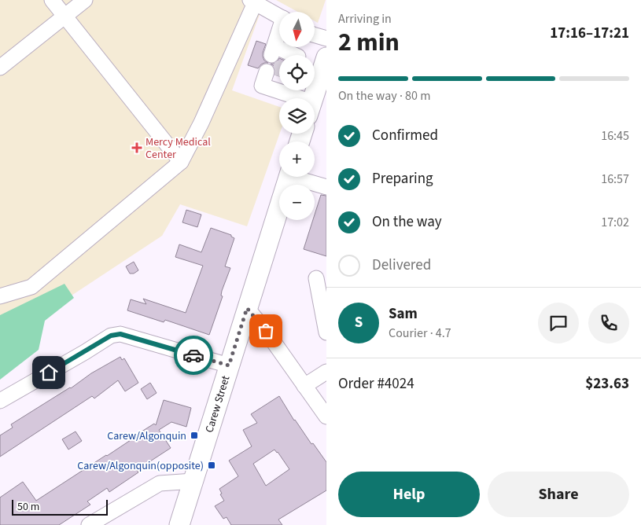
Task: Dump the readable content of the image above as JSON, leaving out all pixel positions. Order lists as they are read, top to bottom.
{
  "streets": {
    "main road": ["Carew Street"]
  },
  "places": {
    "health": ["Mercy Medical Center"],
    "transit": ["Carew/Algonquin", "Carew/Algonquin(opposite)"]
  },
  "scale_bar": "50 m",
  "north": "bottom",
  "page": {
    "heading": ["2 min", "Arriving in", "17:16–17:21"],
    "panel": [
      "Sam",
      "Courier · 4.7",
      "Order #4024",
      "$23.63"
    ],
    "map_buttons": ["+", "−"],
    "bar": "On the way · 80 m",
    "list": [
      ["Confirmed", "16:45"],
      ["Preparing", "16:57"],
      ["On the way", "17:02"],
      "Delivered"
    ],
    "round": "S",
    "buttons": ["Help", "Share"],
    "scale": "50 m"
  }
}
